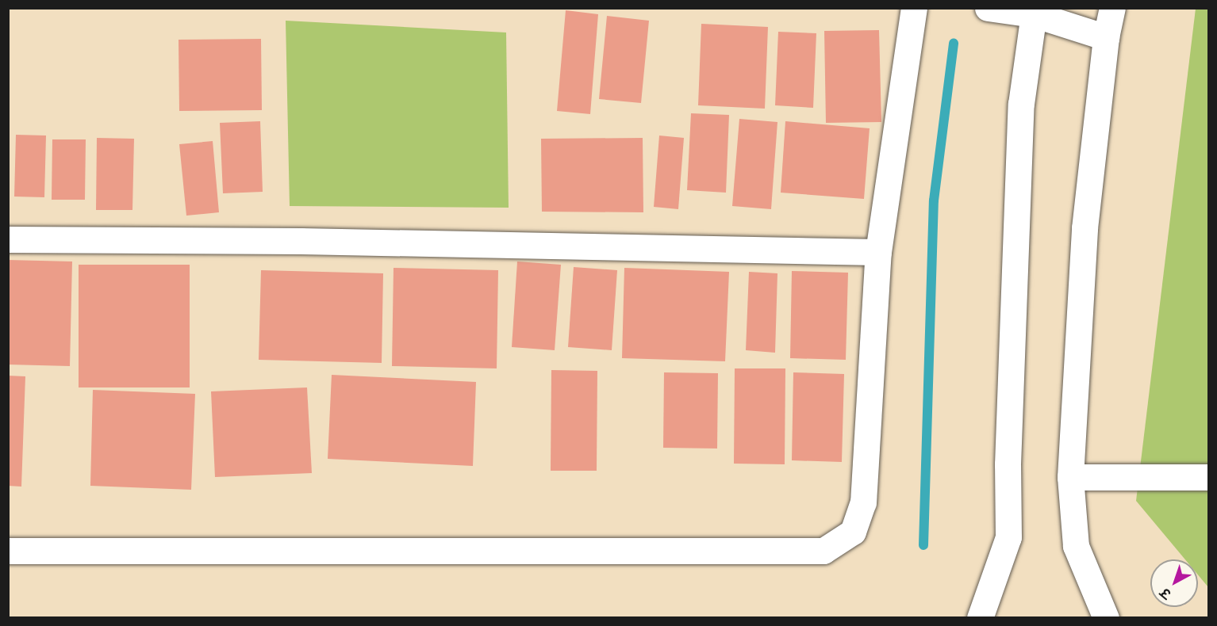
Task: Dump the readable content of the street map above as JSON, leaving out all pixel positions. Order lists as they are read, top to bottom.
{
  "north": "bottom left"
}
